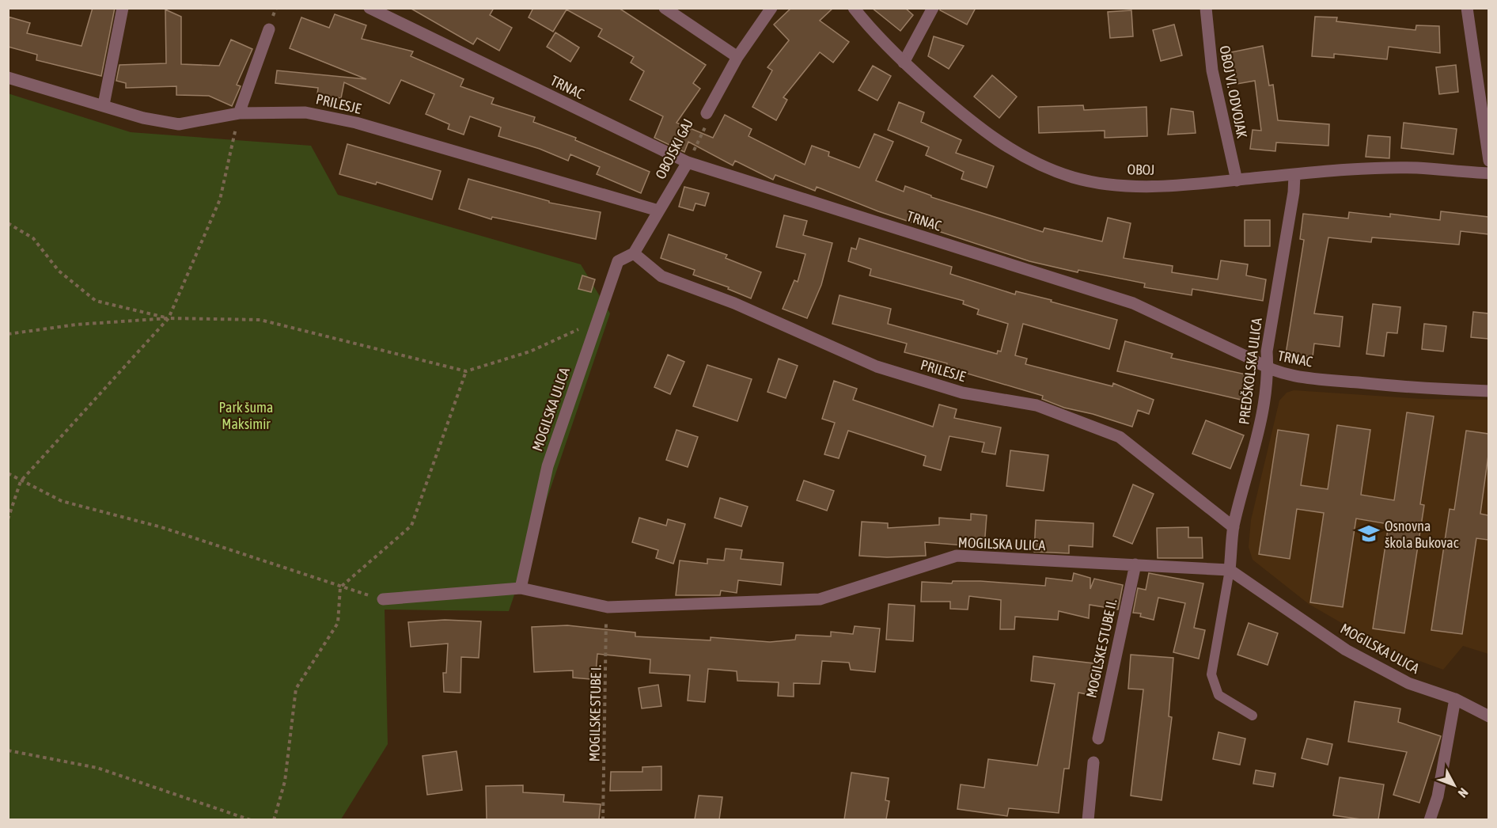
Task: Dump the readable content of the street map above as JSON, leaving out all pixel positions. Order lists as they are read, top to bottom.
{
  "streets": {
    "street": [
      "TRNAC",
      "OBOJ VI. ODVOJAK",
      "PRILESJE",
      "OBOJSKI GAJ",
      "OBOJ",
      "PREDŠKOLSKA ULICA",
      "MOGILSKA ULICA",
      "MOGILSKE STUBE II."
    ],
    "path": ["MOGILSKE STUBE I."]
  },
  "crossings": [
    ["TRNAC", "OBOJSKI GAJ"],
    ["TRNAC", "PREDŠKOLSKA ULICA"],
    ["OBOJ VI. ODVOJAK", "OBOJ"],
    ["PRILESJE", "OBOJSKI GAJ"],
    ["PRILESJE", "PREDŠKOLSKA ULICA"],
    ["PRILESJE", "MOGILSKA ULICA"],
    ["OBOJSKI GAJ", "MOGILSKA ULICA"],
    ["OBOJ", "PREDŠKOLSKA ULICA"],
    ["PREDŠKOLSKA ULICA", "MOGILSKA ULICA"],
    ["MOGILSKA ULICA", "MOGILSKE STUBE II."],
    ["MOGILSKA ULICA", "MOGILSKE STUBE I."]
  ],
  "parks": ["Park šuma Maksimir"],
  "places": {
    "school or university": ["Osnovna škola Bukovac"]
  },
  "north": "bottom right"
}
